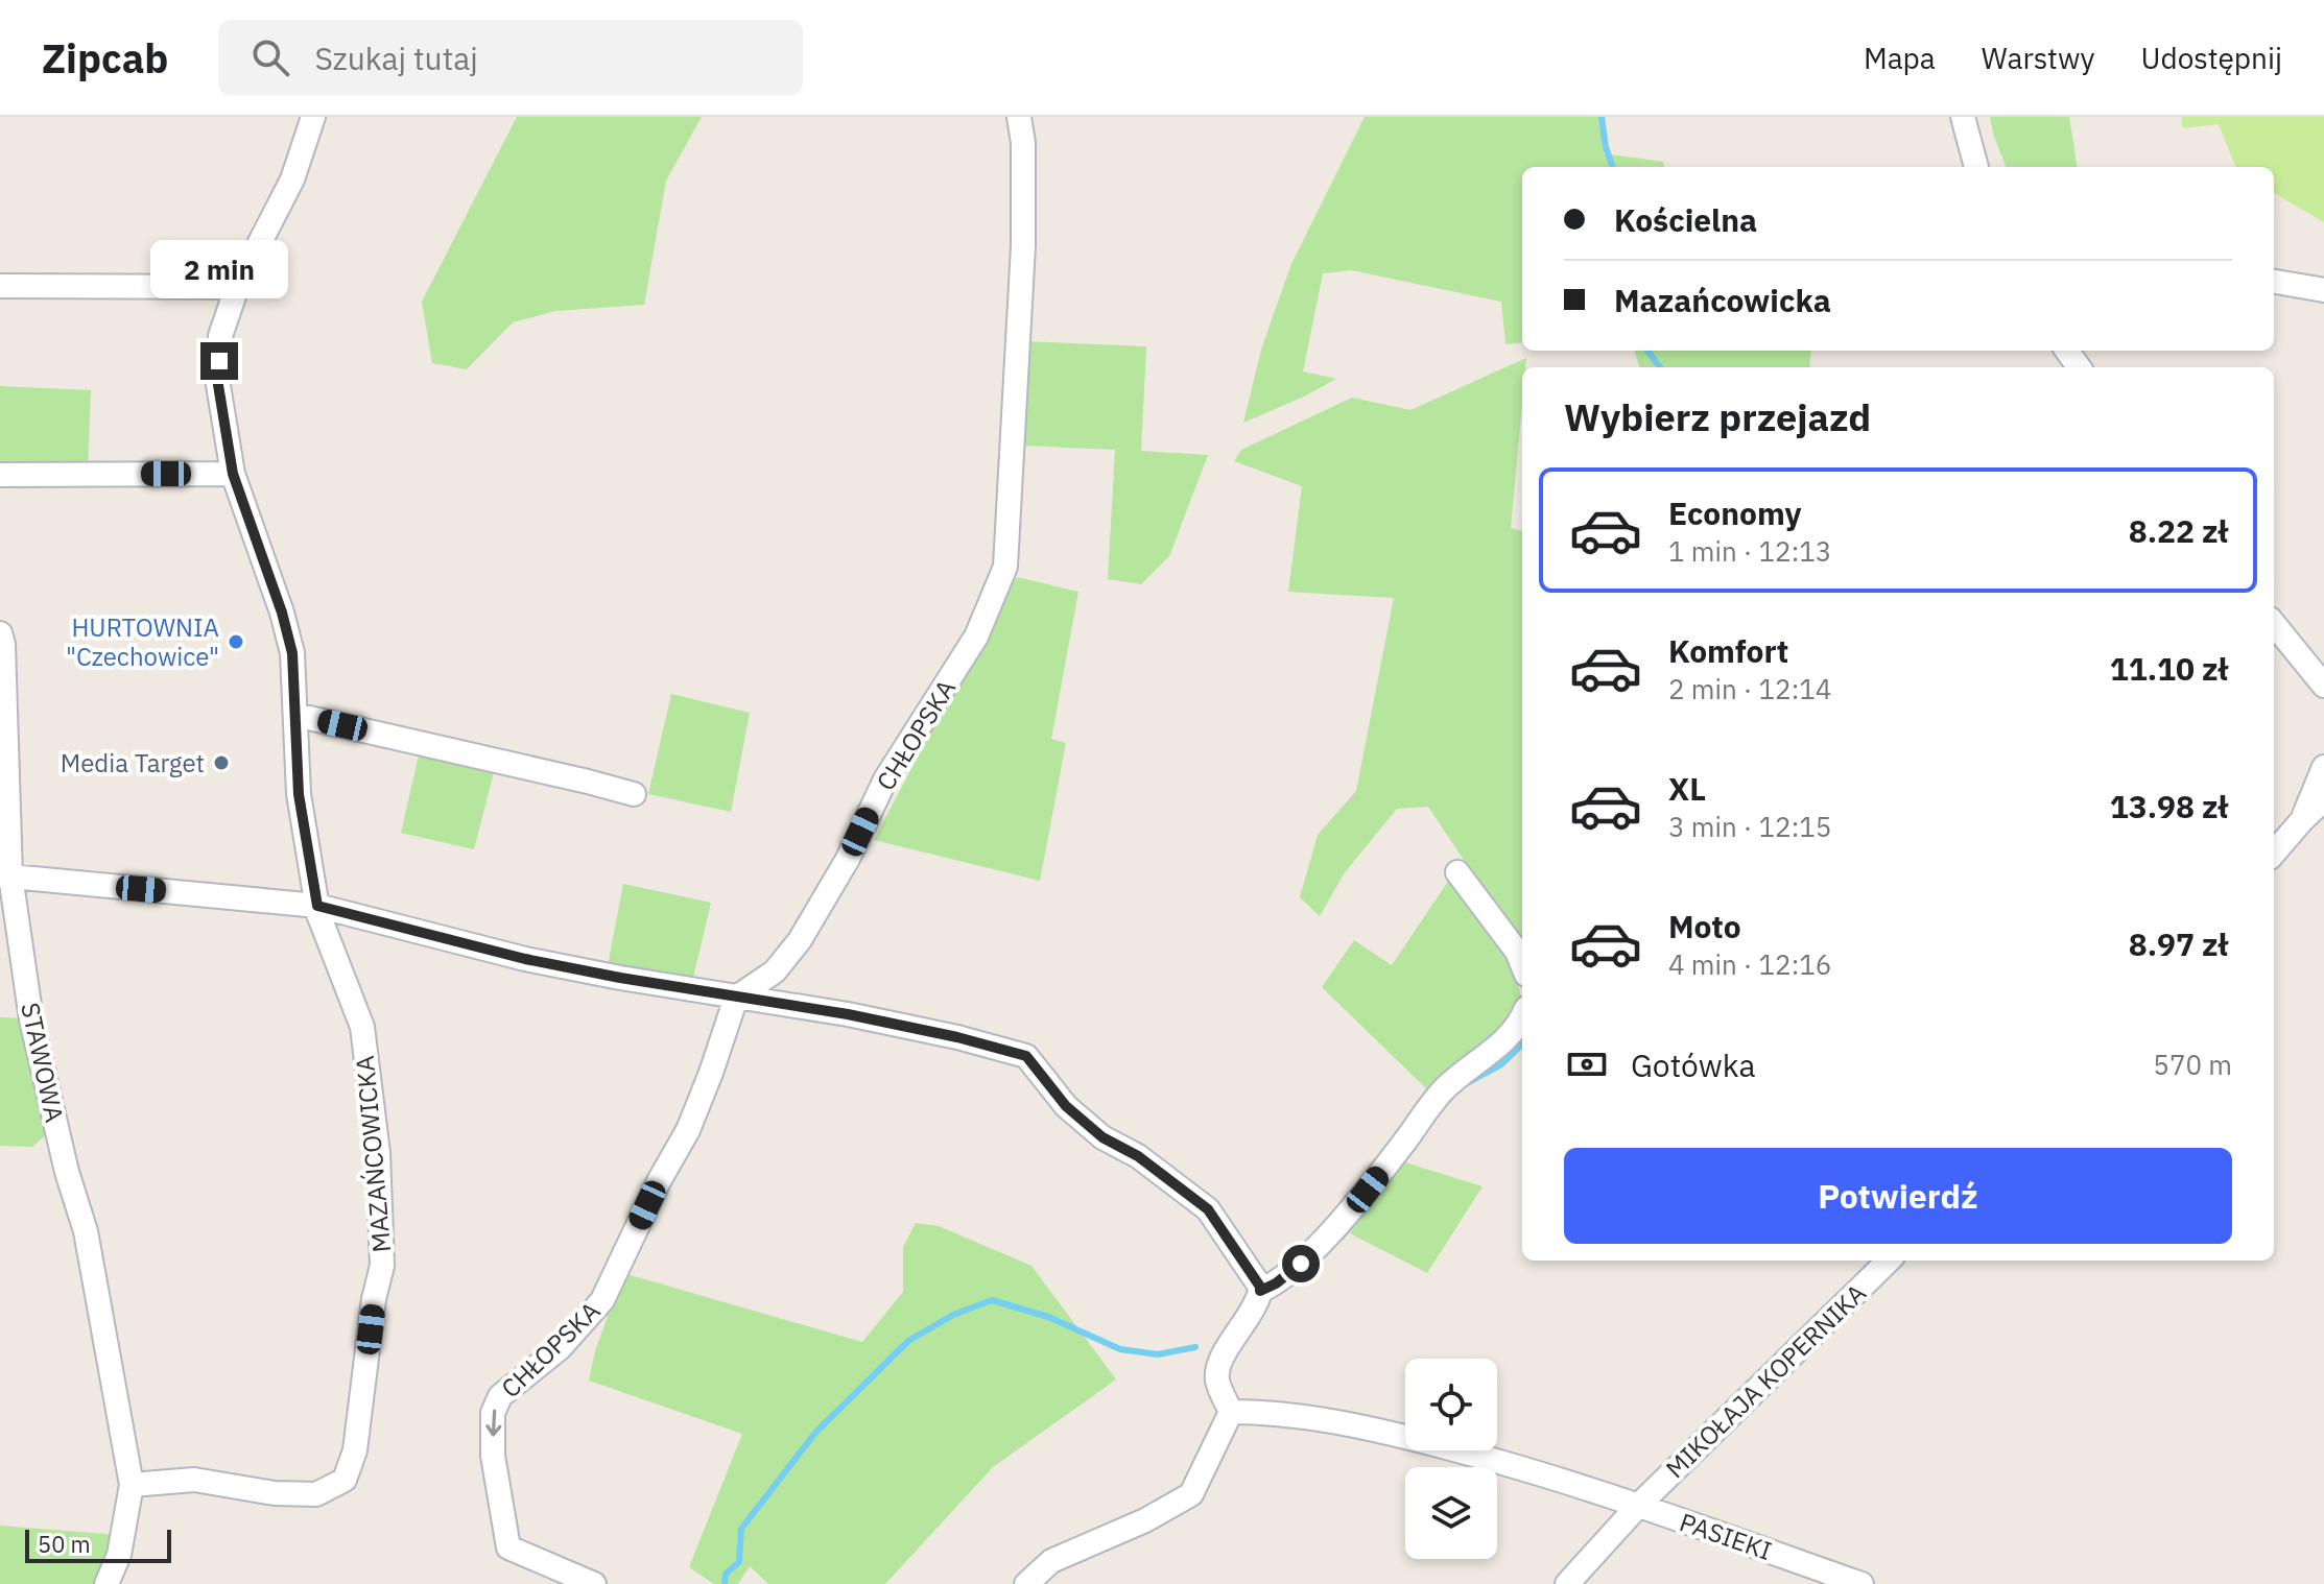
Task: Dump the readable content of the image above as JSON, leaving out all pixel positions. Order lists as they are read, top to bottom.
{
  "streets": {
    "street": [
      "CHŁOPSKA",
      "STAWOWA",
      "MAZAŃCOWICKA",
      "MIKOŁAJA KOPERNIKA",
      "PASIEKI"
    ]
  },
  "crossings": [
    ["STAWOWA", "MAZAŃCOWICKA"],
    ["MIKOŁAJA KOPERNIKA", "PASIEKI"]
  ],
  "one_way": ["CHŁOPSKA"],
  "places": ["HURTOWNIA \"Czechowice\"", "Media Target"],
  "scale_bar": "50 m",
  "page": {
    "header": "Zipcab",
    "search": "Szukaj tutaj",
    "nav": ["Mapa", "Warstwy", "Udostępnij"],
    "banner": ["Kościelna", "Mazańcowicka"],
    "bubble": "2 min",
    "heading": "Wybierz przejazd",
    "list": [
      {
        "name": "Economy",
        "note": "1 min · 12:13",
        "value": "8.22 zł"
      },
      {
        "name": "Komfort",
        "note": "2 min · 12:14",
        "value": "11.10 zł"
      },
      {
        "name": "XL",
        "note": "3 min · 12:15",
        "value": "13.98 zł"
      },
      {
        "name": "Moto",
        "note": "4 min · 12:16",
        "value": "8.97 zł"
      }
    ],
    "pay": ["Gotówka", "570 m"],
    "buttons": "Potwierdź",
    "scale": "50 m"
  }
}
